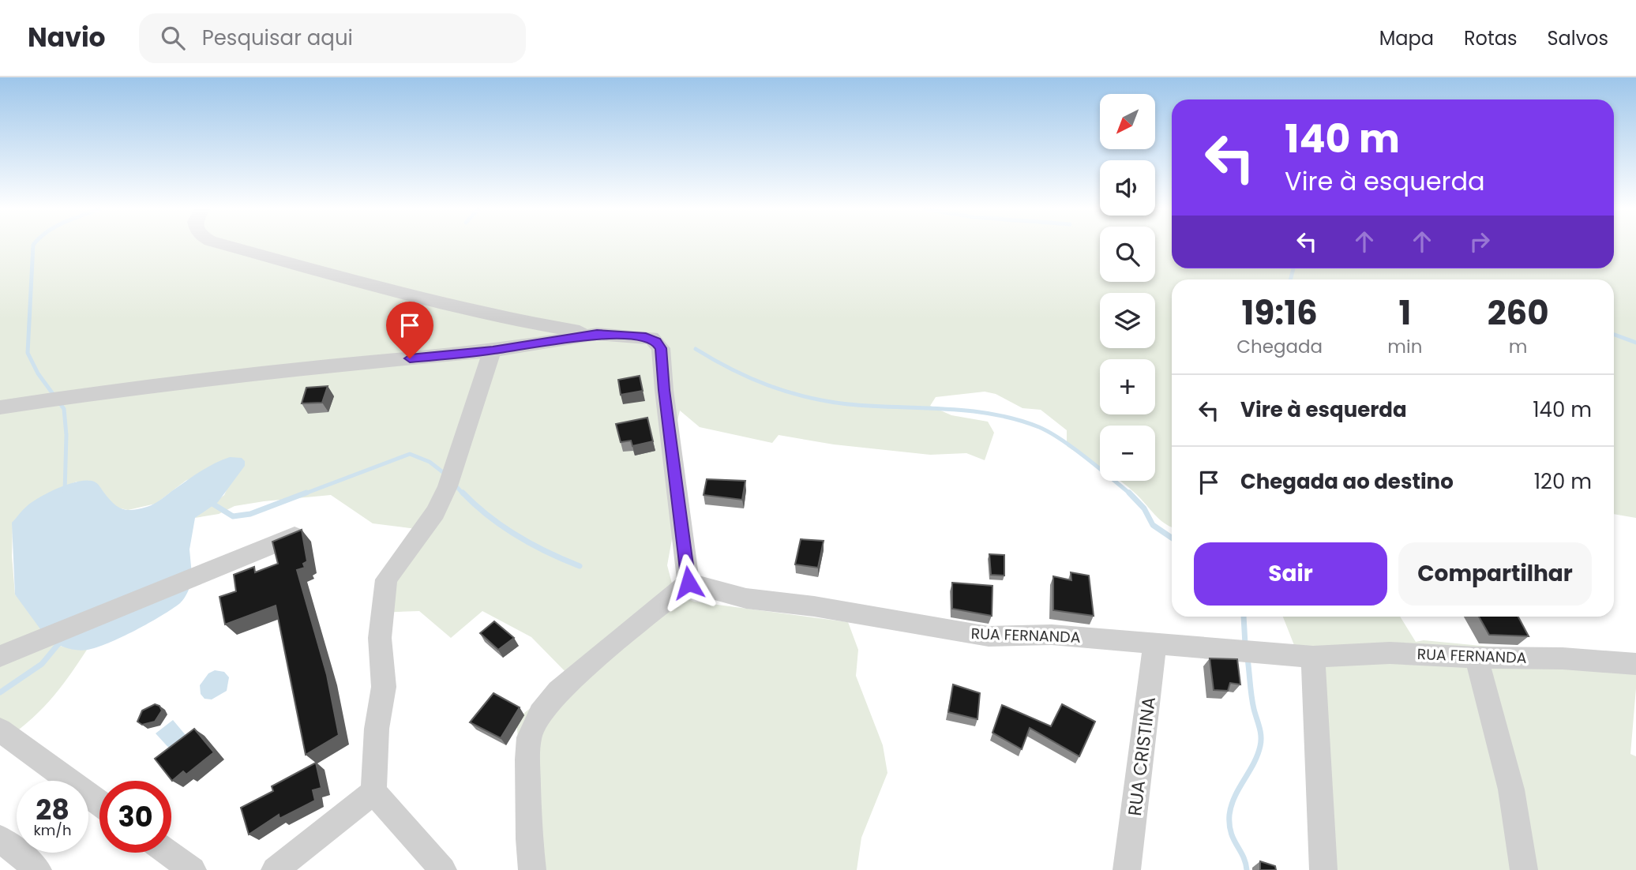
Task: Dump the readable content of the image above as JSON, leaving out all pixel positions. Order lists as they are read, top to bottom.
{
  "streets": {
    "street": ["RUA FERNANDA", "RUA CRISTINA"]
  },
  "crossings": [
    ["RUA FERNANDA", "RUA CRISTINA"]
  ],
  "north": "bottom left",
  "page": {
    "header": "Navio",
    "search": "Pesquisar aqui",
    "nav": ["Mapa", "Rotas", "Salvos"],
    "map_buttons": ["+", "−"],
    "turn": ["140 m", "Vire à esquerda"],
    "eta": [
      "19:16",
      "Chegada",
      "1",
      "min",
      "260",
      "m"
    ],
    "list": [
      {
        "name": "Vire à esquerda",
        "value": "140 m"
      },
      {
        "name": "Chegada ao destino",
        "value": "120 m"
      }
    ],
    "buttons": ["Sair", "Compartilhar"],
    "speed": "28 km/h",
    "limit": "30"
  }
}
